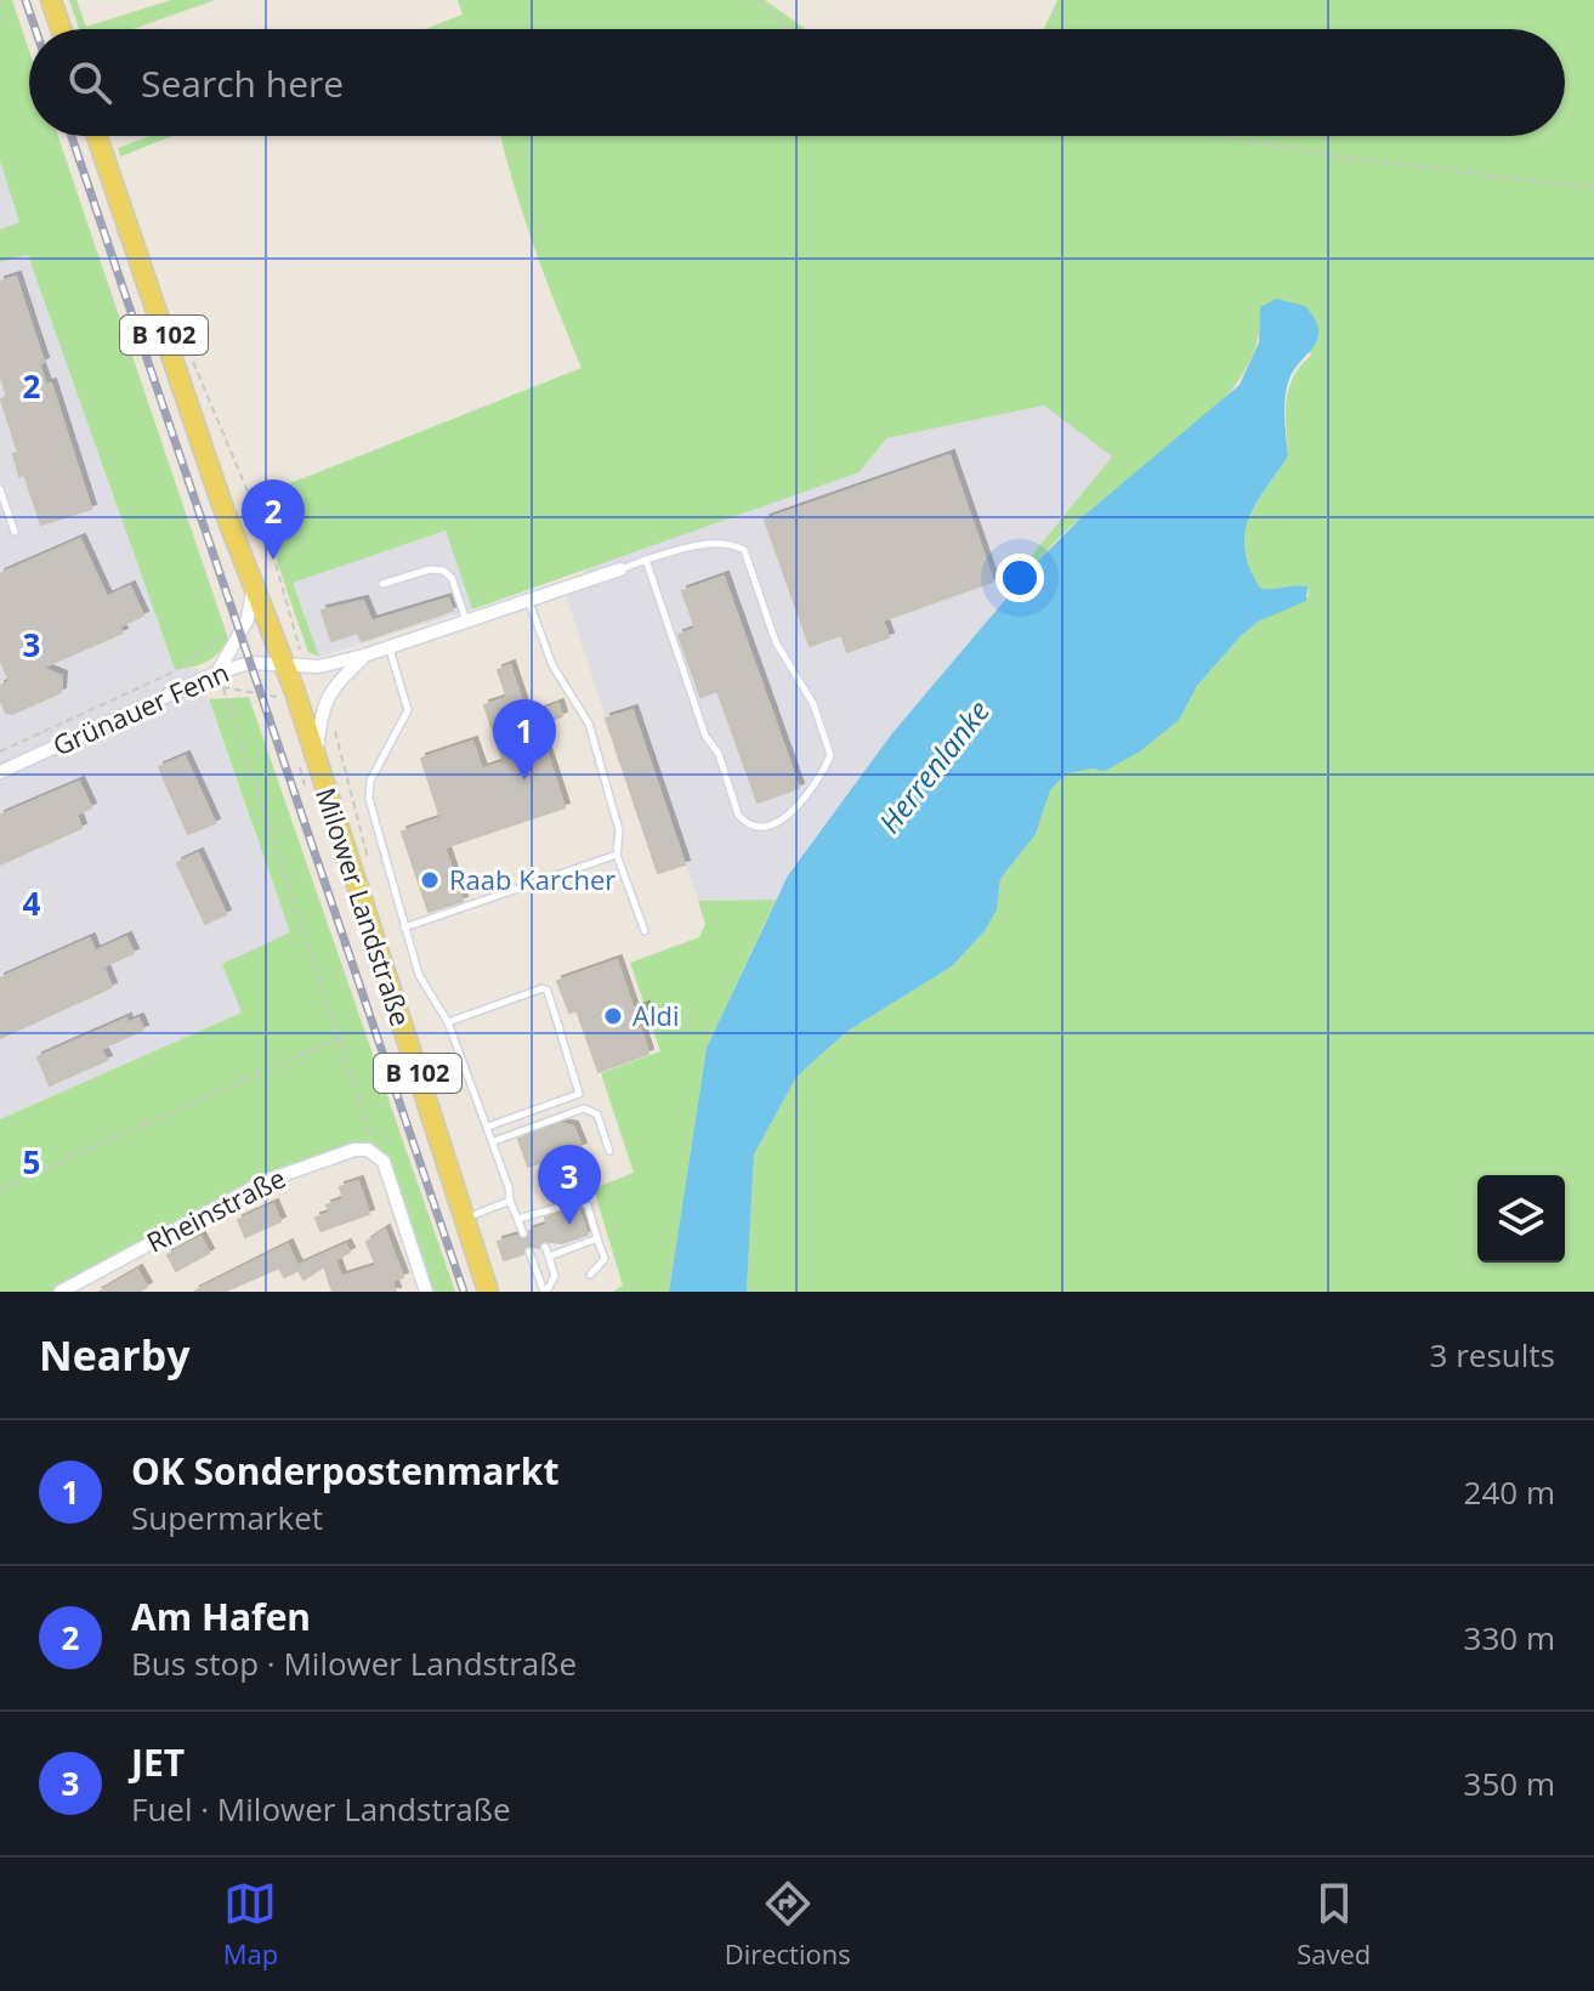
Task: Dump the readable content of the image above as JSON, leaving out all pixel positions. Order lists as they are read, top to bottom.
{
  "streets": {
    "main road": ["B 102", "Milower Landstraße"],
    "street": ["Grünauer Fenn", "Rheinstraße"]
  },
  "crossings": [
    ["Grünauer Fenn", "Milower Landstraße"]
  ],
  "water": ["Herrenlanke"],
  "places": ["Raab Karcher", "Aldi"],
  "page": {
    "search": "Search here",
    "pins": ["2", "1", "3"],
    "heading": ["Nearby", "3 results"],
    "list": [
      {
        "mark": "1",
        "name": "OK Sonderpostenmarkt",
        "note": "Supermarket",
        "value": "240 m"
      },
      {
        "mark": "2",
        "name": "Am Hafen",
        "note": "Bus stop · Milower Landstraße",
        "value": "330 m"
      },
      {
        "mark": "3",
        "name": "JET",
        "note": "Fuel · Milower Landstraße",
        "value": "350 m"
      }
    ],
    "nav": ["Map", "Directions", "Saved"]
  },
  "grid": {
    "rows": [
      "2",
      "3",
      "4",
      "5"
    ]
  }
}
